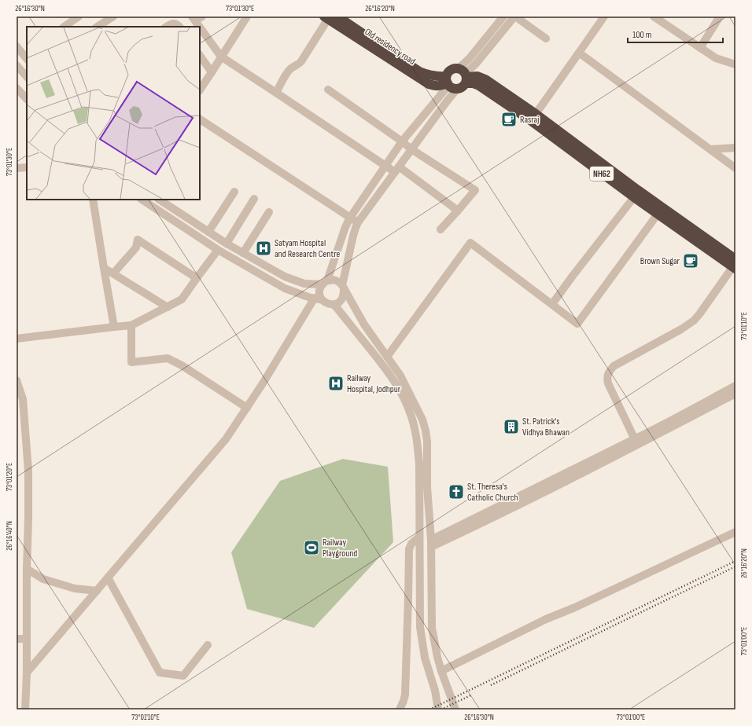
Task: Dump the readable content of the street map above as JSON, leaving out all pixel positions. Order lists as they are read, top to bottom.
{
  "streets": {
    "highway": ["Old residency road", "NH62"]
  },
  "places": {
    "cafe": ["Rasraj", "Brown Sugar"],
    "hospital": ["Satyam Hospital and Research Centre", "Railway Hospital, Jodhpur"],
    "building": ["St. Patrick's Vidhya Bhawan"],
    "church": ["St. Theresa's Catholic Church"],
    "sports": ["Railway Playground"]
  },
  "scale_bar": "100 m",
  "coordinates": [
    "26°16'30\"N",
    "73°01'30\"E",
    "26°16'20\"N",
    "73°01'10\"E",
    "73°01'20\"E",
    "26°16'40\"N",
    "73°01'00\"E"
  ]
}
